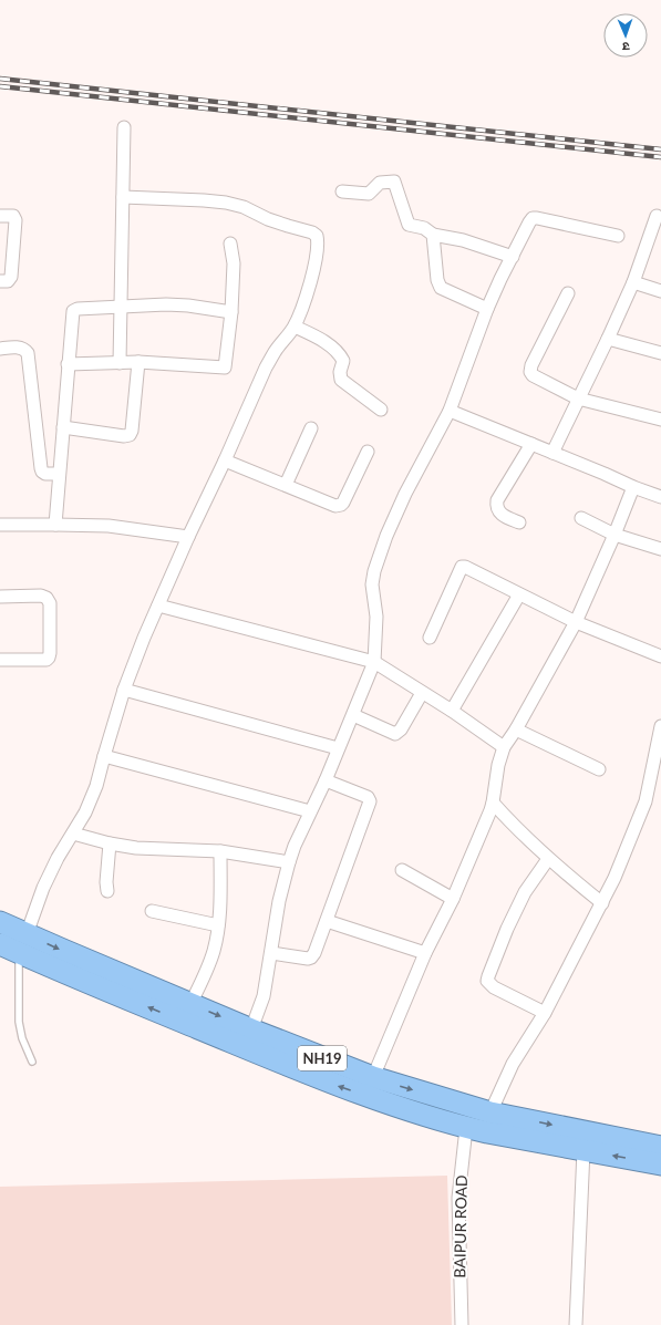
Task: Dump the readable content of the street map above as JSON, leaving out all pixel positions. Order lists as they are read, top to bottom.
{
  "streets": {
    "highway": ["NH19"],
    "street": ["BAIPUR ROAD"]
  },
  "crossings": [
    ["NH19", "BAIPUR ROAD"]
  ],
  "north": "bottom"
}
